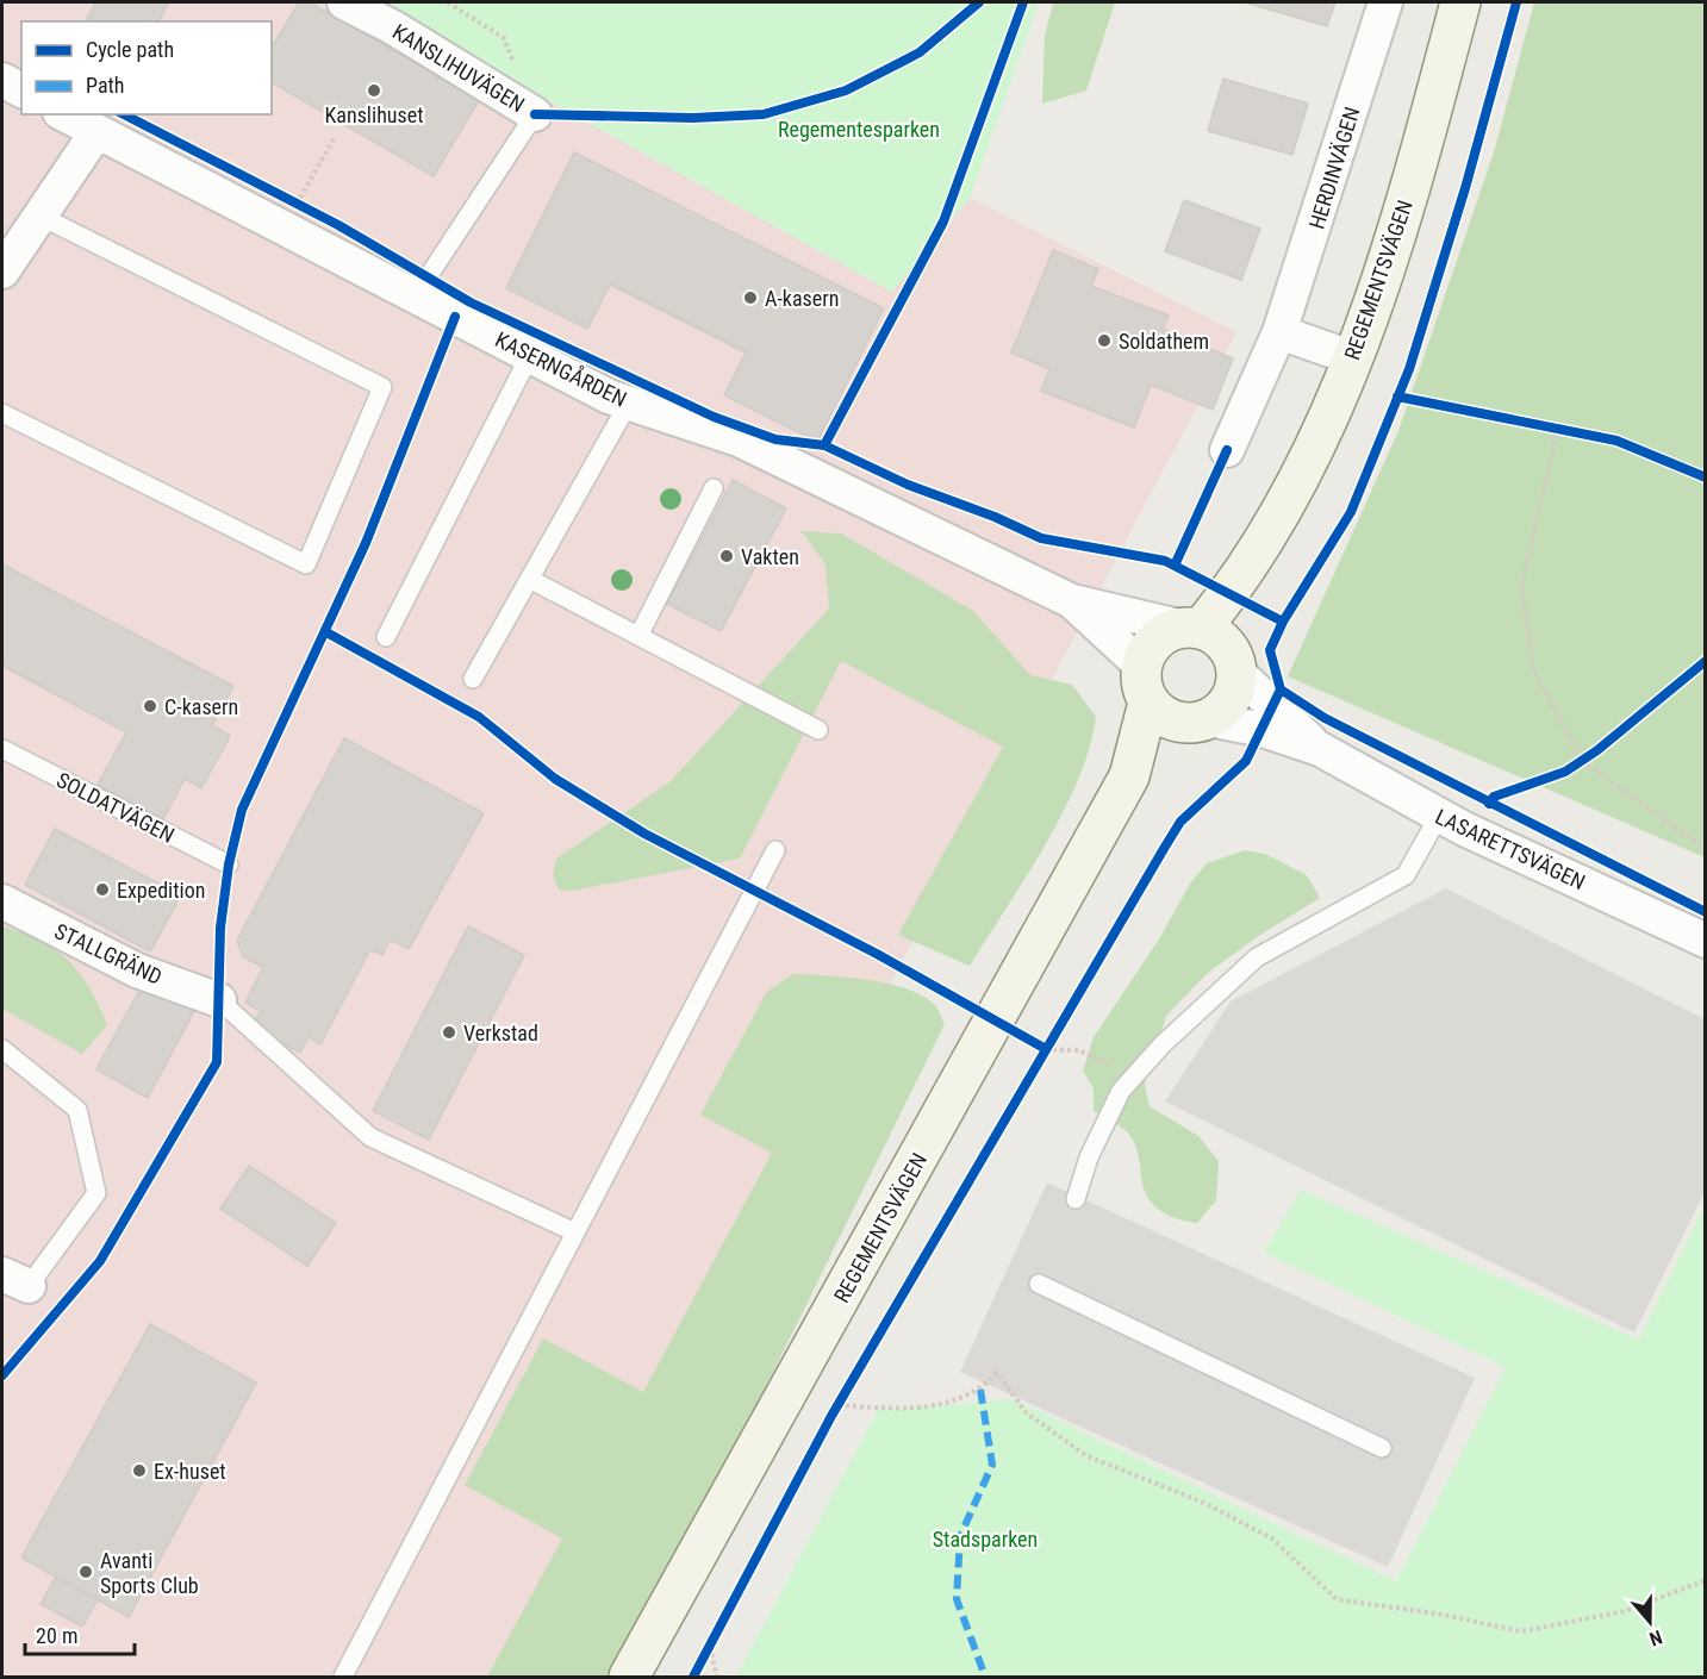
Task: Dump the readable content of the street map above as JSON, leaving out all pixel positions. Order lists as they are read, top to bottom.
{
  "streets": {
    "main road": ["REGEMENTSVÄGEN"],
    "street": [
      "KANSLIHUVÄGEN",
      "HERDINVÄGEN",
      "KASERNGÅRDEN",
      "LASARETTSVÄGEN",
      "STALLGRÄND"
    ],
    "lane": ["SOLDATVÄGEN"]
  },
  "crossings": [
    ["REGEMENTSVÄGEN", "KASERNGÅRDEN"],
    ["REGEMENTSVÄGEN", "LASARETTSVÄGEN"],
    ["KASERNGÅRDEN", "LASARETTSVÄGEN"]
  ],
  "parks": ["Regementesparken", "Stadsparken"],
  "places": [
    "Kanslihuset",
    "A-kasern",
    "Soldathem",
    "Vakten",
    "C-kasern",
    "Expedition",
    "Verkstad",
    "Ex-huset",
    "Avanti Sports Club"
  ],
  "legend": ["Cycle path", "Path"],
  "scale_bar": "20 m",
  "north": "bottom"
}
